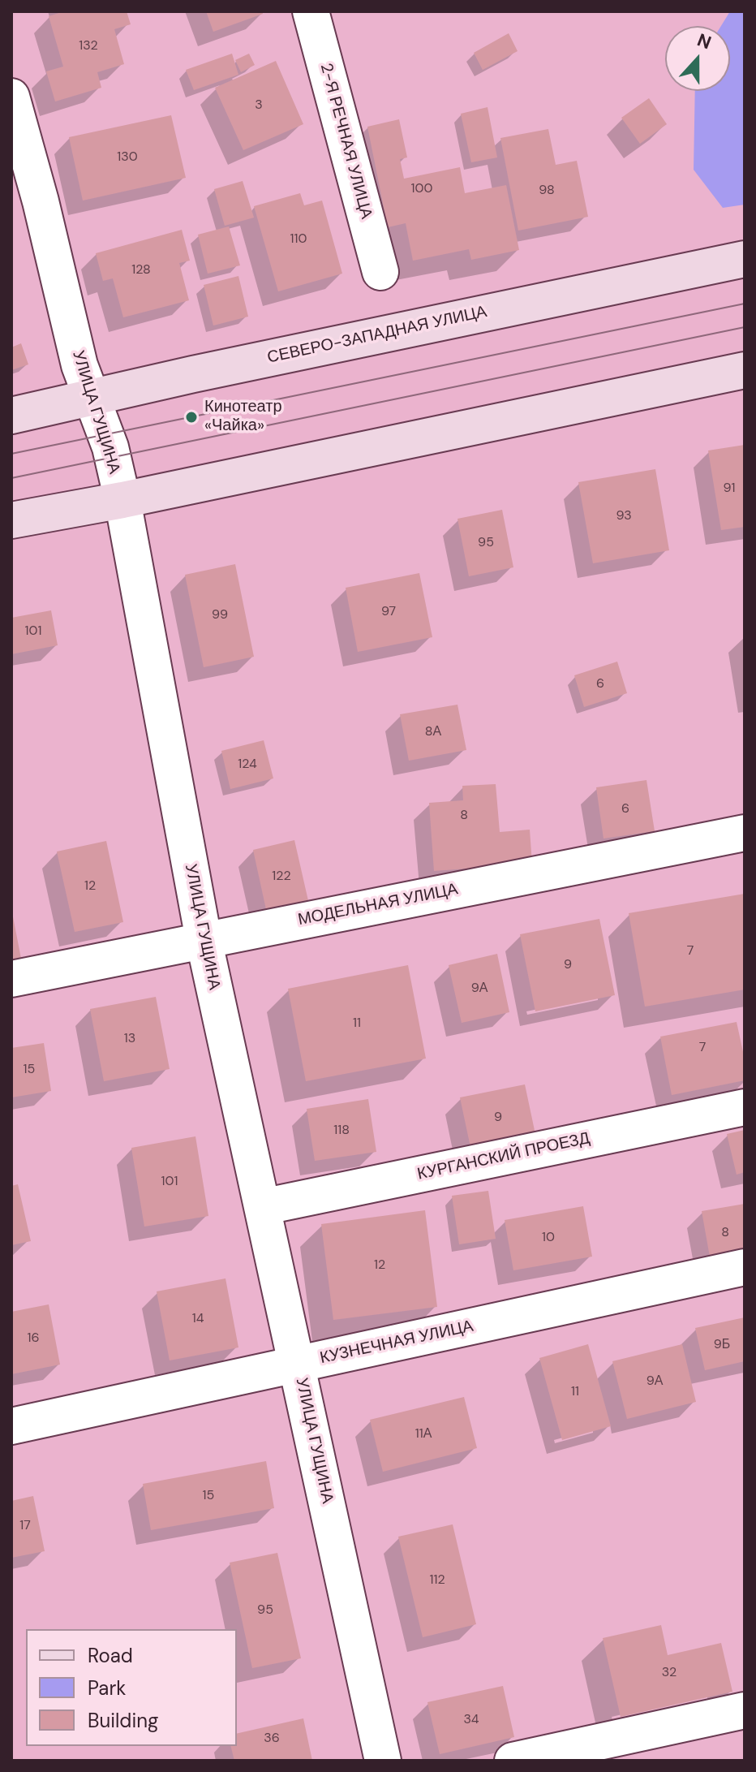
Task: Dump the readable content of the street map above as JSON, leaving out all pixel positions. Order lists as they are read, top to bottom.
{
  "streets": {
    "main road": ["СЕВЕРО-ЗАПАДНАЯ УЛИЦА"],
    "street": [
      "2-Я РЕЧНАЯ УЛИЦА",
      "УЛИЦА ГУЩИНА",
      "МОДЕЛЬНАЯ УЛИЦА",
      "КУРГАНСКИЙ ПРОЕЗД",
      "КУЗНЕЧНАЯ УЛИЦА"
    ]
  },
  "crossings": [
    ["СЕВЕРО-ЗАПАДНАЯ УЛИЦА", "УЛИЦА ГУЩИНА"],
    ["УЛИЦА ГУЩИНА", "МОДЕЛЬНАЯ УЛИЦА"],
    ["УЛИЦА ГУЩИНА", "КУРГАНСКИЙ ПРОЕЗД"],
    ["УЛИЦА ГУЩИНА", "КУЗНЕЧНАЯ УЛИЦА"]
  ],
  "places": ["Кинотеатр «Чайка»"],
  "house_numbers": [
    "132",
    "3",
    "130",
    "100",
    "98",
    "110",
    "128",
    "91",
    "93",
    "95",
    "97",
    "99",
    "101",
    "6",
    "8А",
    "124",
    "6",
    "8",
    "122",
    "12",
    "7",
    "9",
    "9А",
    "11",
    "13",
    "7",
    "15",
    "9",
    "118",
    "101",
    "8",
    "10",
    "12",
    "14",
    "16",
    "9Б",
    "9А",
    "11",
    "11А",
    "15",
    "17",
    "112",
    "95",
    "32",
    "34",
    "36"
  ],
  "legend": ["Road", "Park", "Building"],
  "north": "top"
}
